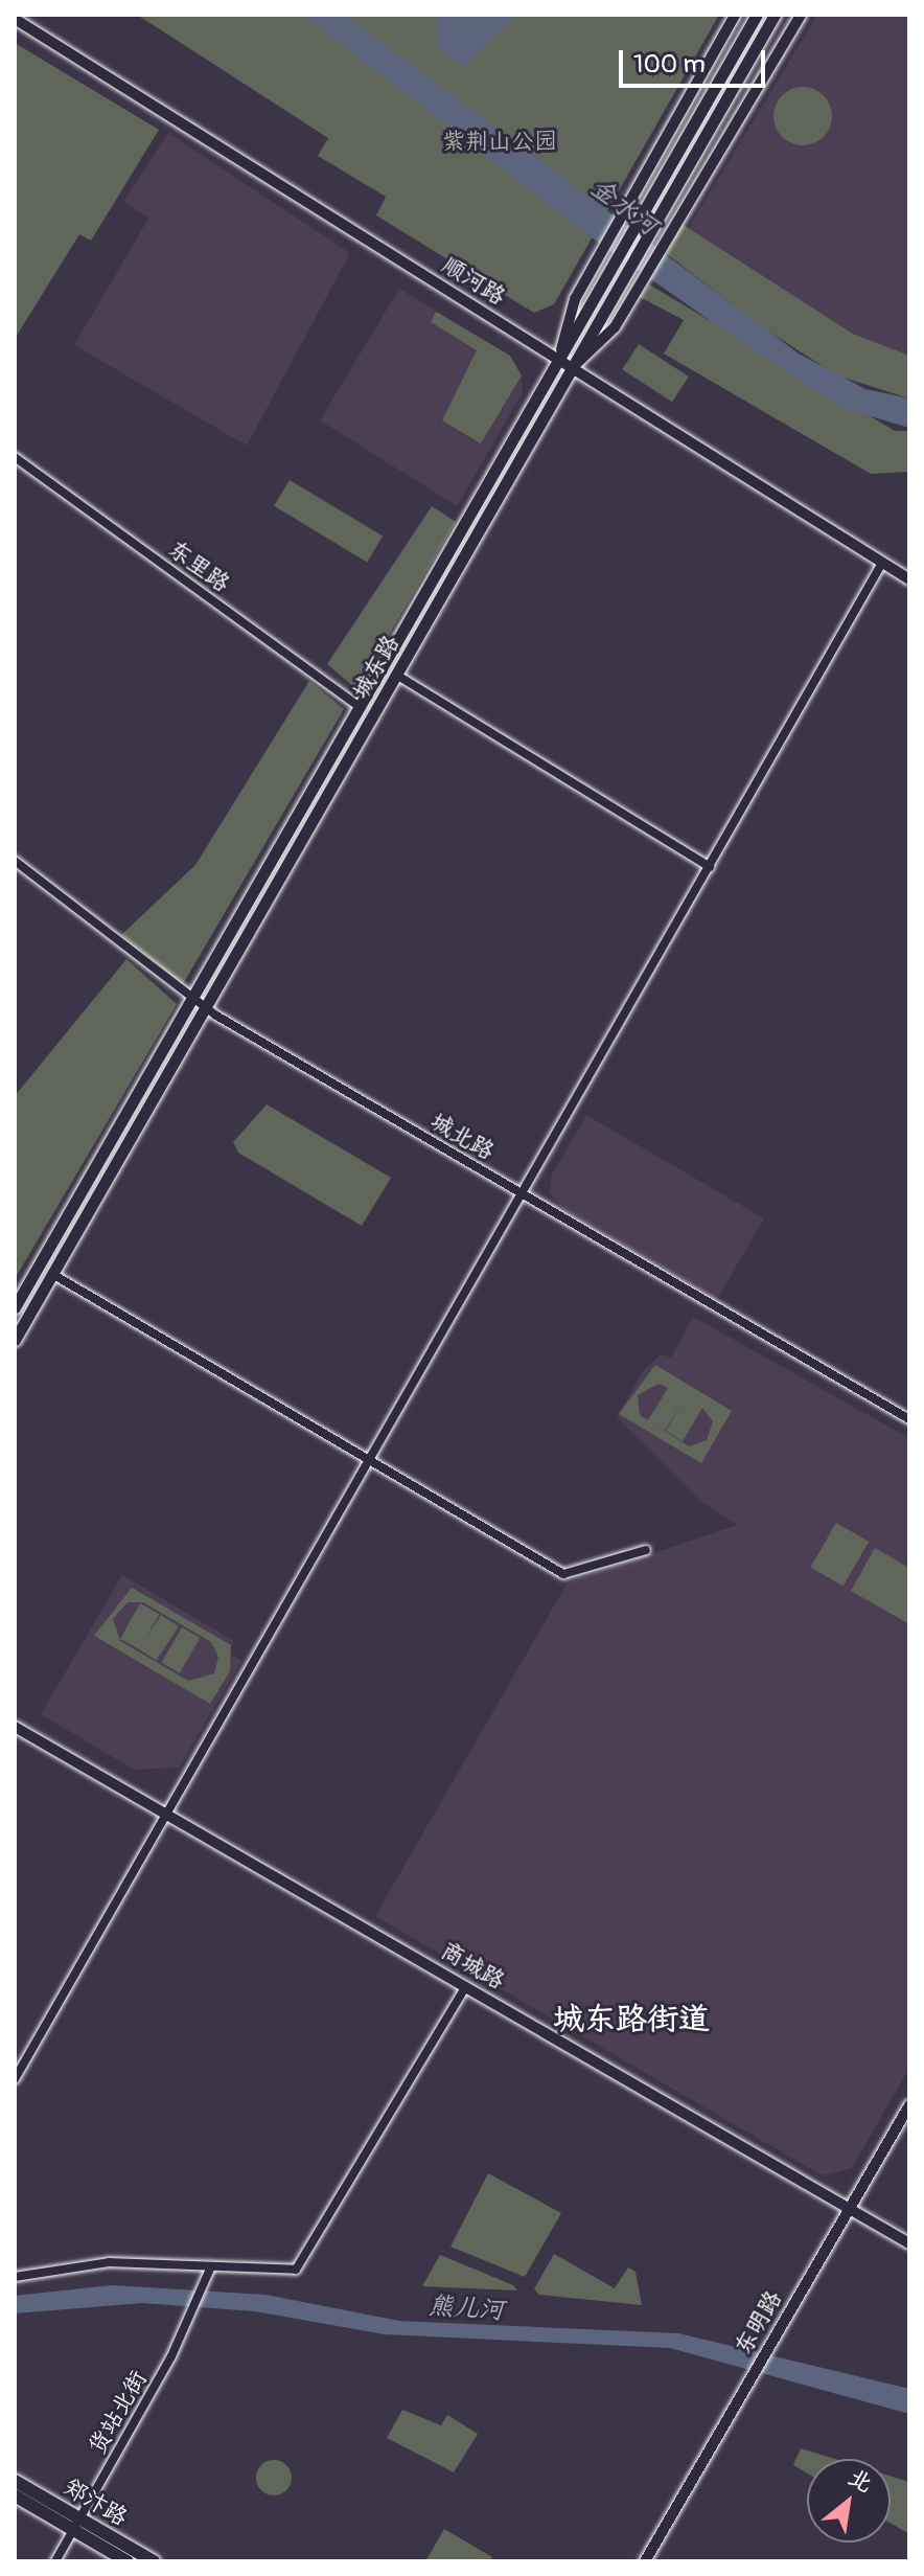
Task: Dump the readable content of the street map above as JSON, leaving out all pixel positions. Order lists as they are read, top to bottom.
{
  "streets": {
    "main road": ["城东路", "郑汴路"],
    "street": [
      "顺河路",
      "东里路",
      "城北路",
      "商城路",
      "东明路",
      "货站北街"
    ]
  },
  "crossings": [
    ["顺河路", "城东路"],
    ["东里路", "城东路"],
    ["城东路", "城北路"],
    ["商城路", "东明路"],
    ["货站北街", "郑汴路"]
  ],
  "districts": ["城东路街道"],
  "water": ["金水河", "熊儿河"],
  "parks": ["紫荆山公园"],
  "scale_bar": "100 m",
  "north": "top right"
}
